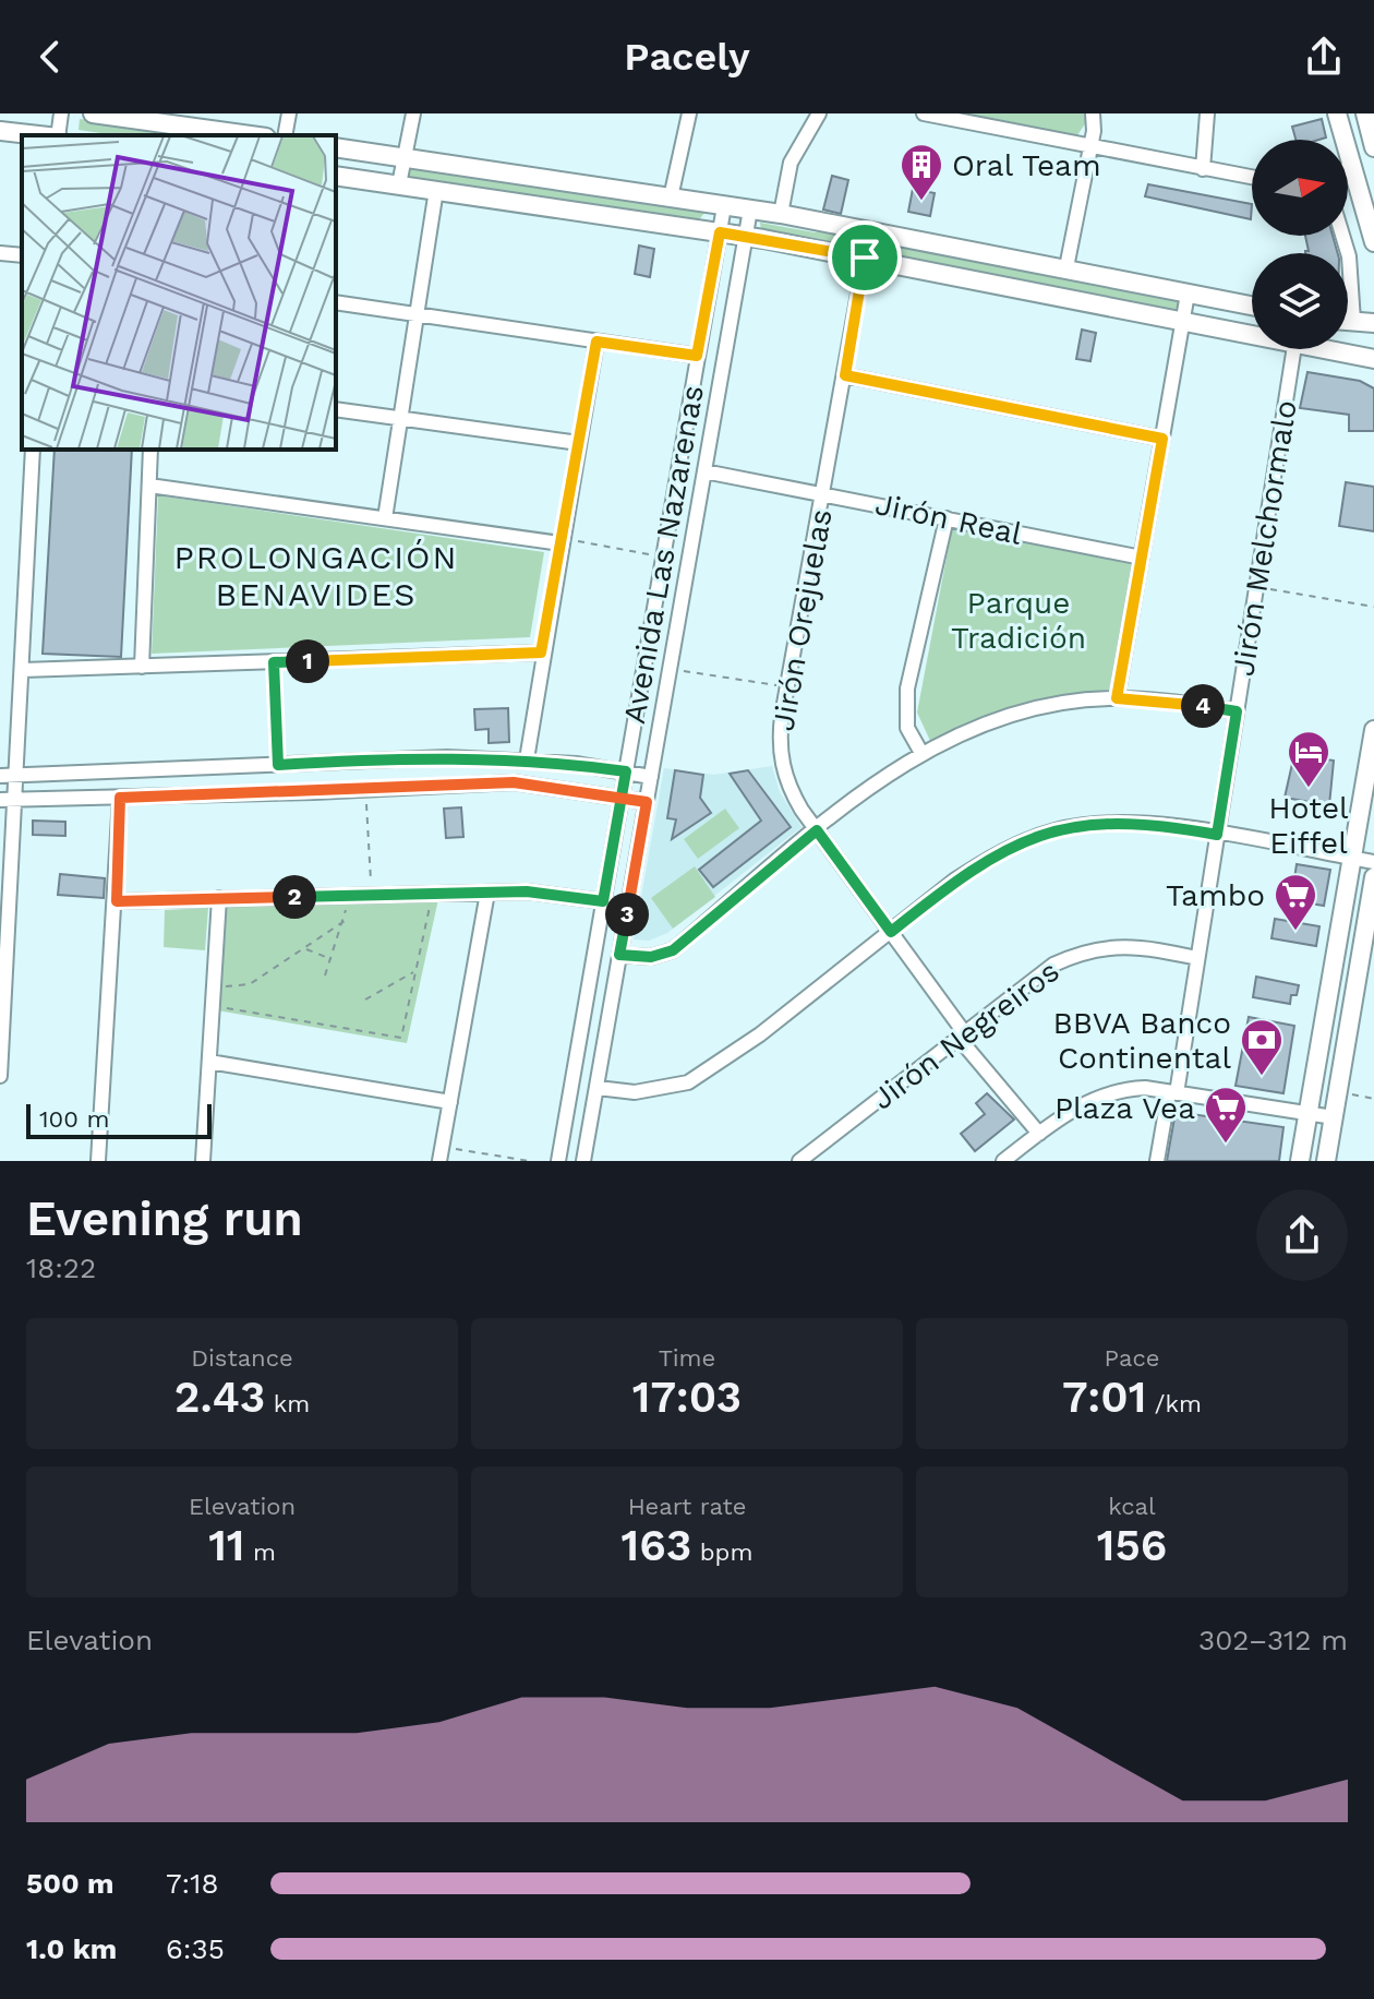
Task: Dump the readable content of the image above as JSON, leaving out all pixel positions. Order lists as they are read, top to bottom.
{
  "streets": {
    "street": [
      "Jirón Real",
      "Jirón Melchormalo",
      "Avenida Las Nazarenas",
      "Jirón Orejuelas",
      "Jirón Negreiros"
    ]
  },
  "crossings": [
    ["Jirón Real", "Avenida Las Nazarenas"],
    ["Jirón Real", "Jirón Orejuelas"],
    ["Jirón Melchormalo", "Jirón Negreiros"],
    ["Jirón Orejuelas", "Jirón Negreiros"]
  ],
  "districts": ["PROLONGACIÓN BENAVIDES"],
  "parks": ["Parque Tradición"],
  "places": {
    "building": ["Oral Team"],
    "hotel": ["Hotel Eiffel"],
    "supermarket": ["Tambo", "Plaza Vea"],
    "bank": ["BBVA Banco Continental"]
  },
  "scale_bar": "100 m",
  "north": "right",
  "page": {
    "header": "Pacely",
    "pins": [
      "1",
      "4",
      "2",
      "3"
    ],
    "scale": "100 m",
    "heading": ["Evening run", "18:22"],
    "stats": [
      ["Distance", "2.43 km"],
      ["Time", "17:03"],
      ["Pace", "7:01 /km"],
      ["Elevation", "11 m"],
      ["Heart rate", "163 bpm"],
      ["kcal", "156"]
    ],
    "chart": ["Elevation", "302–312 m"],
    "list": [
      {
        "name": "500 m",
        "note": "7:18"
      },
      {
        "name": "1.0 km",
        "note": "6:35"
      }
    ]
  }
}
